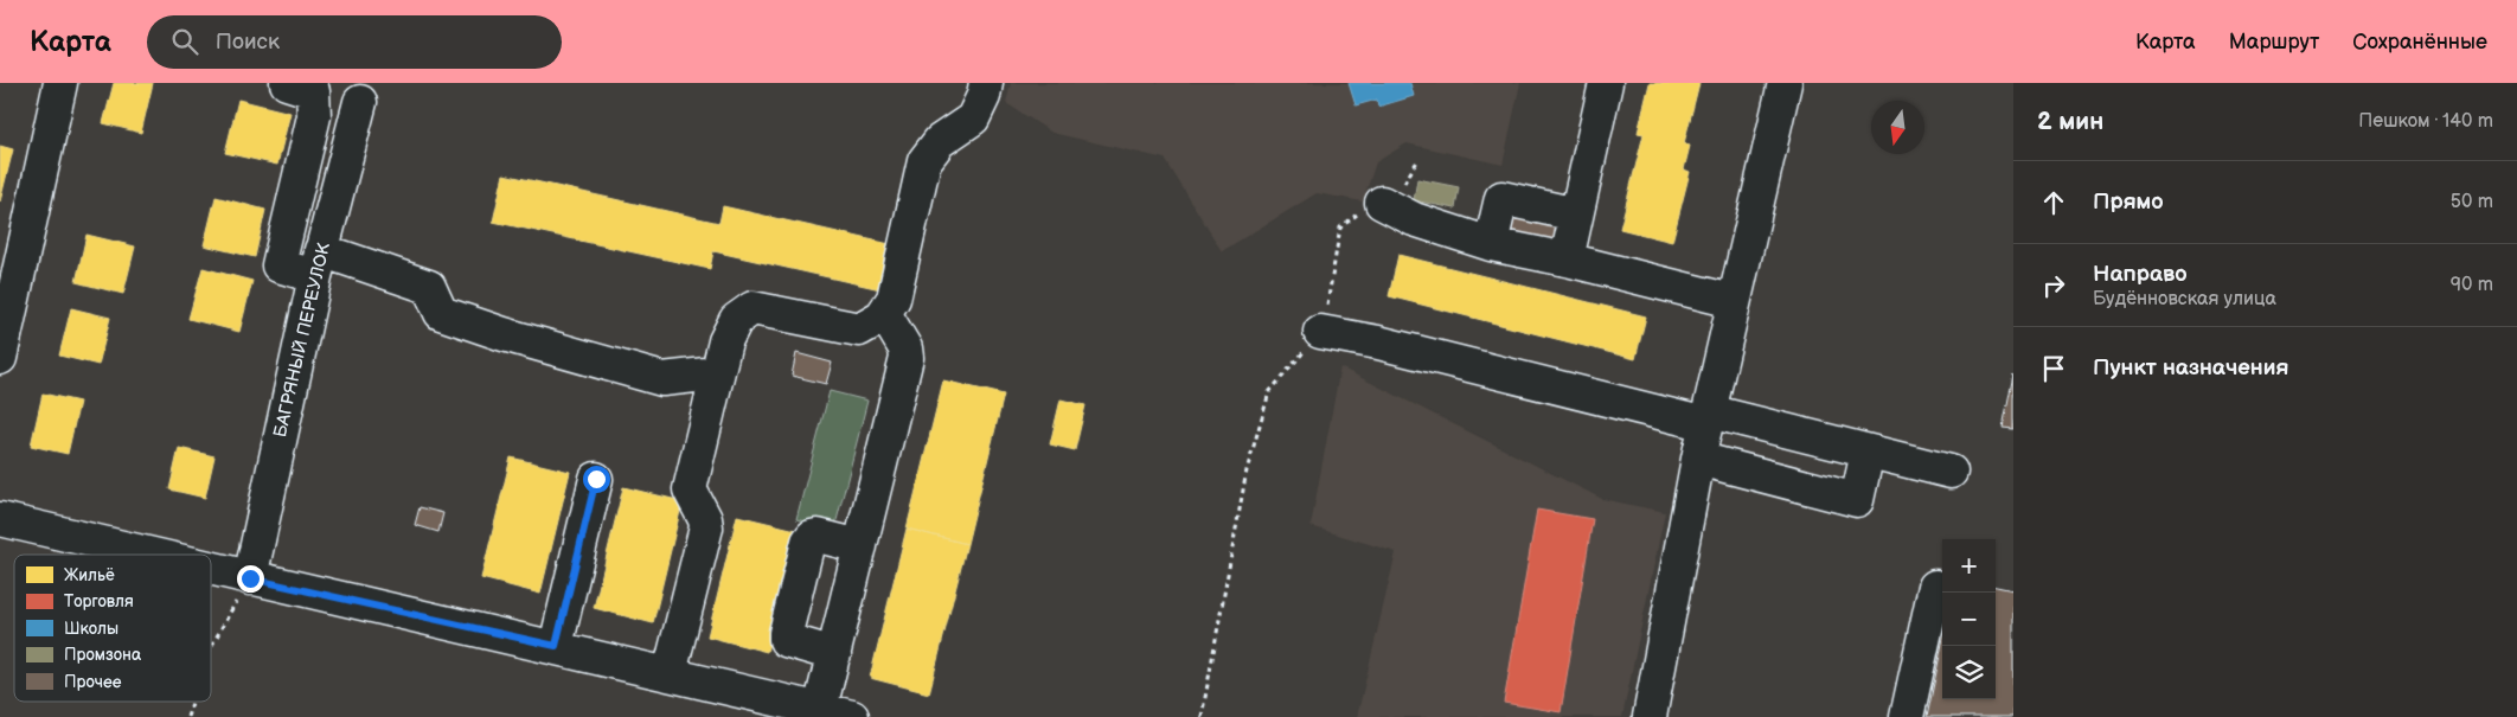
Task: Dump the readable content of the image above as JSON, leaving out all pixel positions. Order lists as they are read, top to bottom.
{
  "streets": {
    "street": ["БАГРЯНЫЙ ПЕРЕУЛОК"]
  },
  "legend": [
    "Жильё",
    "Торговля",
    "Школы",
    "Промзона",
    "Прочее"
  ],
  "north": "bottom",
  "page": {
    "header": "Карта",
    "search": "Поиск",
    "nav": ["Карта", "Маршрут", "Сохранённые"],
    "heading": ["2 мин", "Пешком · 140 m"],
    "list": [
      ["Прямо", "50 m"],
      ["Направо", "Будённовская улица", "90 m"],
      "Пункт назначения"
    ],
    "map_buttons": ["+", "−"]
  }
}
